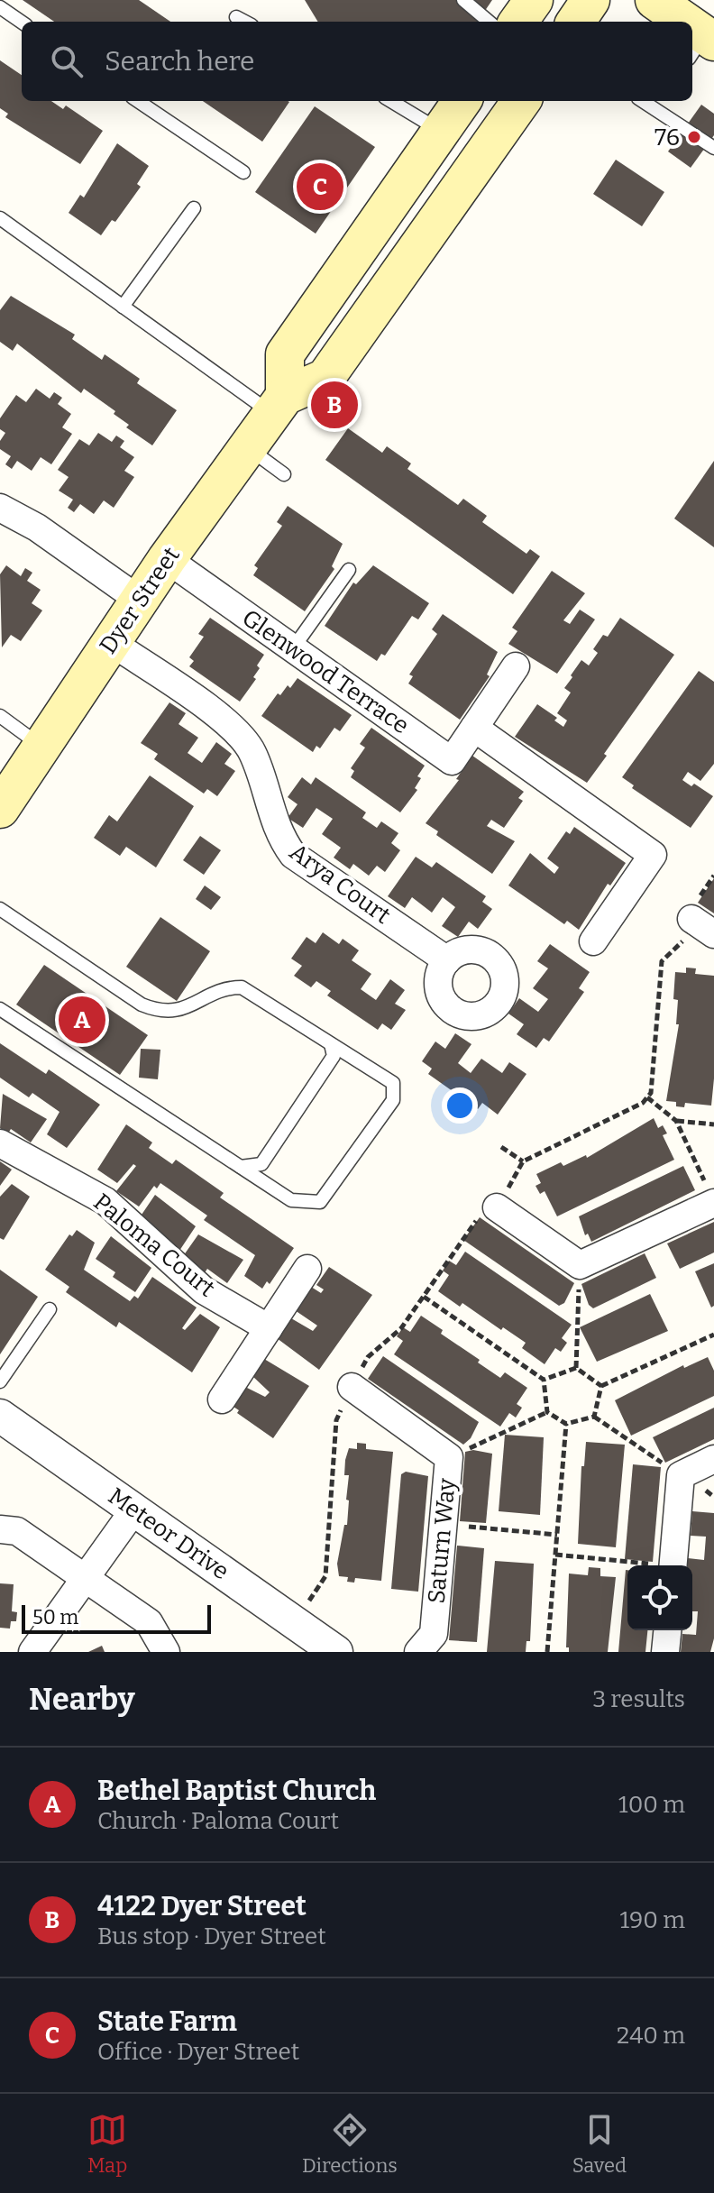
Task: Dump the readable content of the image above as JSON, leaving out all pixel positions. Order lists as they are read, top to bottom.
{
  "streets": {
    "main road": ["Dyer Street"],
    "street": [
      "Glenwood Terrace",
      "Arya Court",
      "Paloma Court",
      "Meteor Drive",
      "Saturn Way"
    ]
  },
  "crossings": [
    ["Dyer Street", "Glenwood Terrace"],
    ["Dyer Street", "Arya Court"]
  ],
  "places": ["76"],
  "scale_bar": "50 m",
  "page": {
    "search": "Search here",
    "pins": ["C", "B", "A"],
    "scale": "50 m",
    "heading": ["Nearby", "3 results"],
    "list": [
      {
        "mark": "A",
        "name": "Bethel Baptist Church",
        "note": "Church · Paloma Court",
        "value": "100 m"
      },
      {
        "mark": "B",
        "name": "4122 Dyer Street",
        "note": "Bus stop · Dyer Street",
        "value": "190 m"
      },
      {
        "mark": "C",
        "name": "State Farm",
        "note": "Office · Dyer Street",
        "value": "240 m"
      }
    ],
    "nav": ["Map", "Directions", "Saved"]
  }
}
